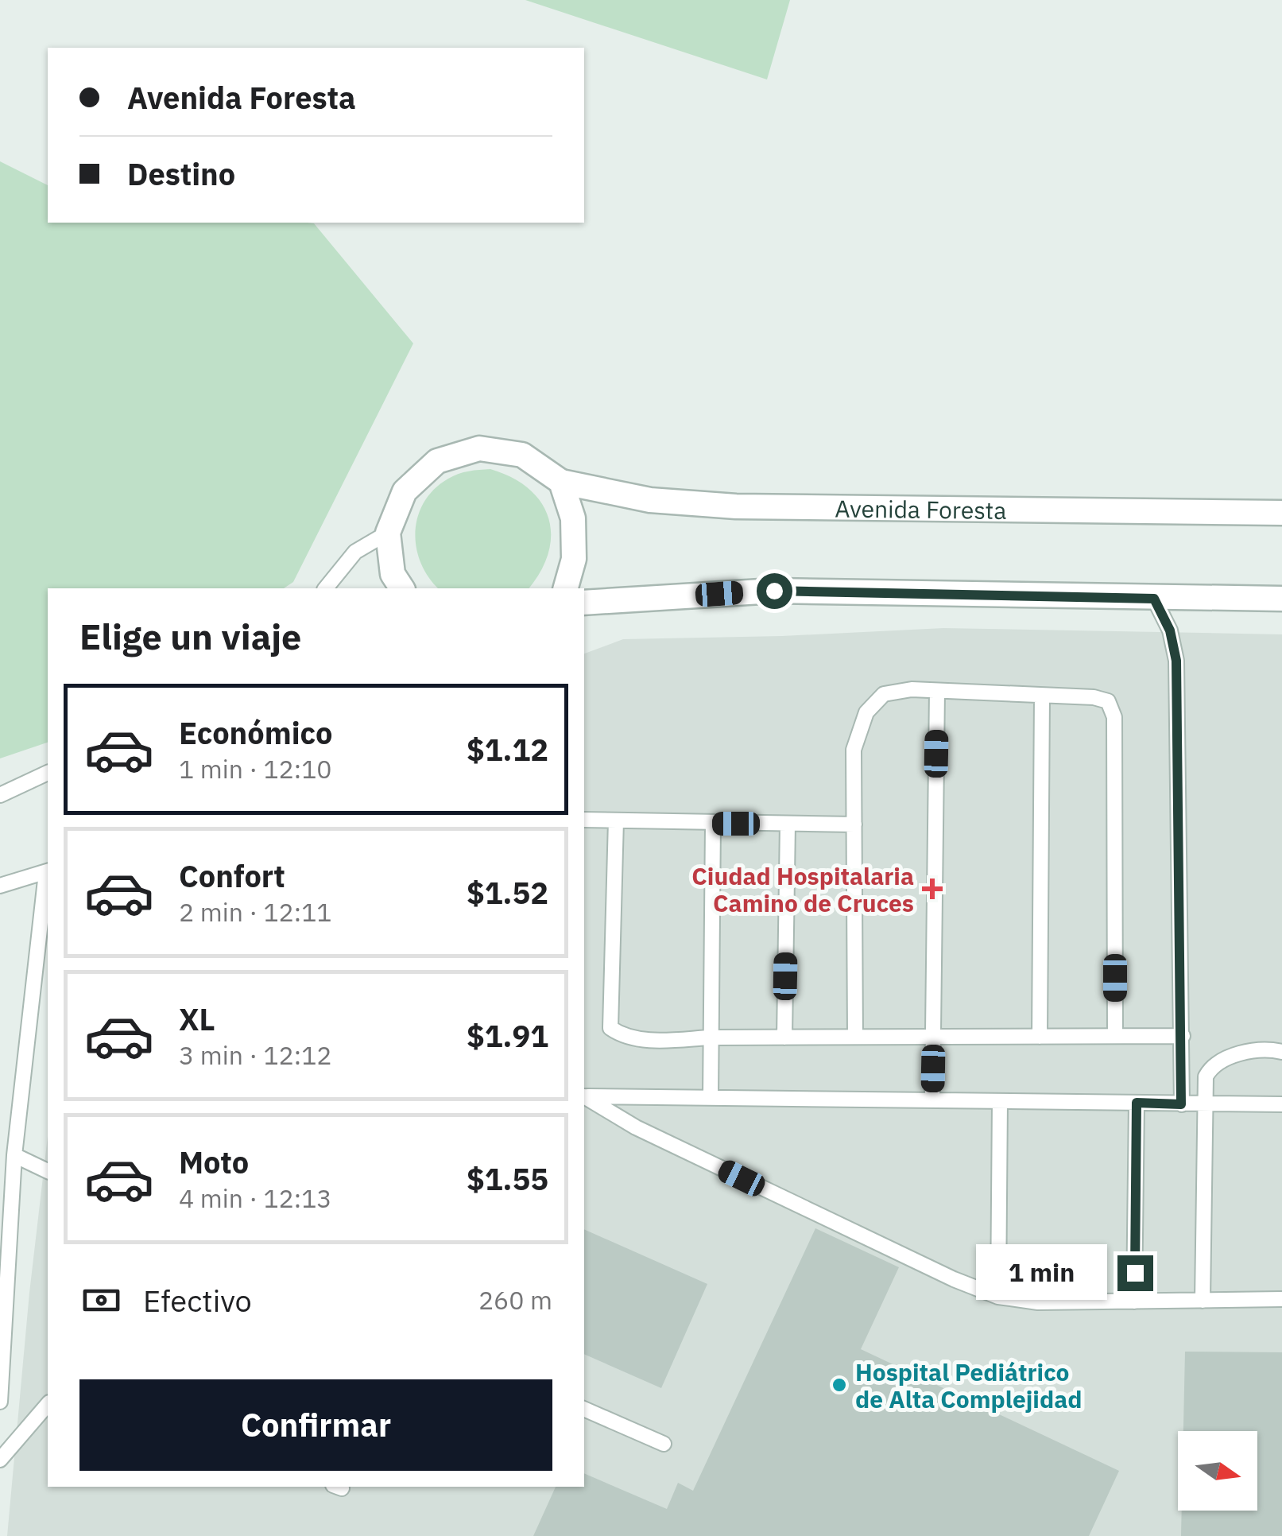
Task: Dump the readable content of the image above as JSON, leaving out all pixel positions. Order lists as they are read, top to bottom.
{
  "streets": {
    "street": ["Avenida Foresta"]
  },
  "places": {
    "health": ["Ciudad Hospitalaria Camino de Cruces"],
    "other": ["Hospital Pediátrico de Alta Complejidad"]
  },
  "north": "right",
  "page": {
    "banner": ["Avenida Foresta", "Destino"],
    "heading": "Elige un viaje",
    "list": [
      {
        "name": "Económico",
        "note": "1 min · 12:10",
        "value": "$1.12"
      },
      {
        "name": "Confort",
        "note": "2 min · 12:11",
        "value": "$1.52"
      },
      {
        "name": "XL",
        "note": "3 min · 12:12",
        "value": "$1.91"
      },
      {
        "name": "Moto",
        "note": "4 min · 12:13",
        "value": "$1.55"
      }
    ],
    "bubble": "1 min",
    "pay": ["Efectivo", "260 m"],
    "buttons": "Confirmar"
  }
}
